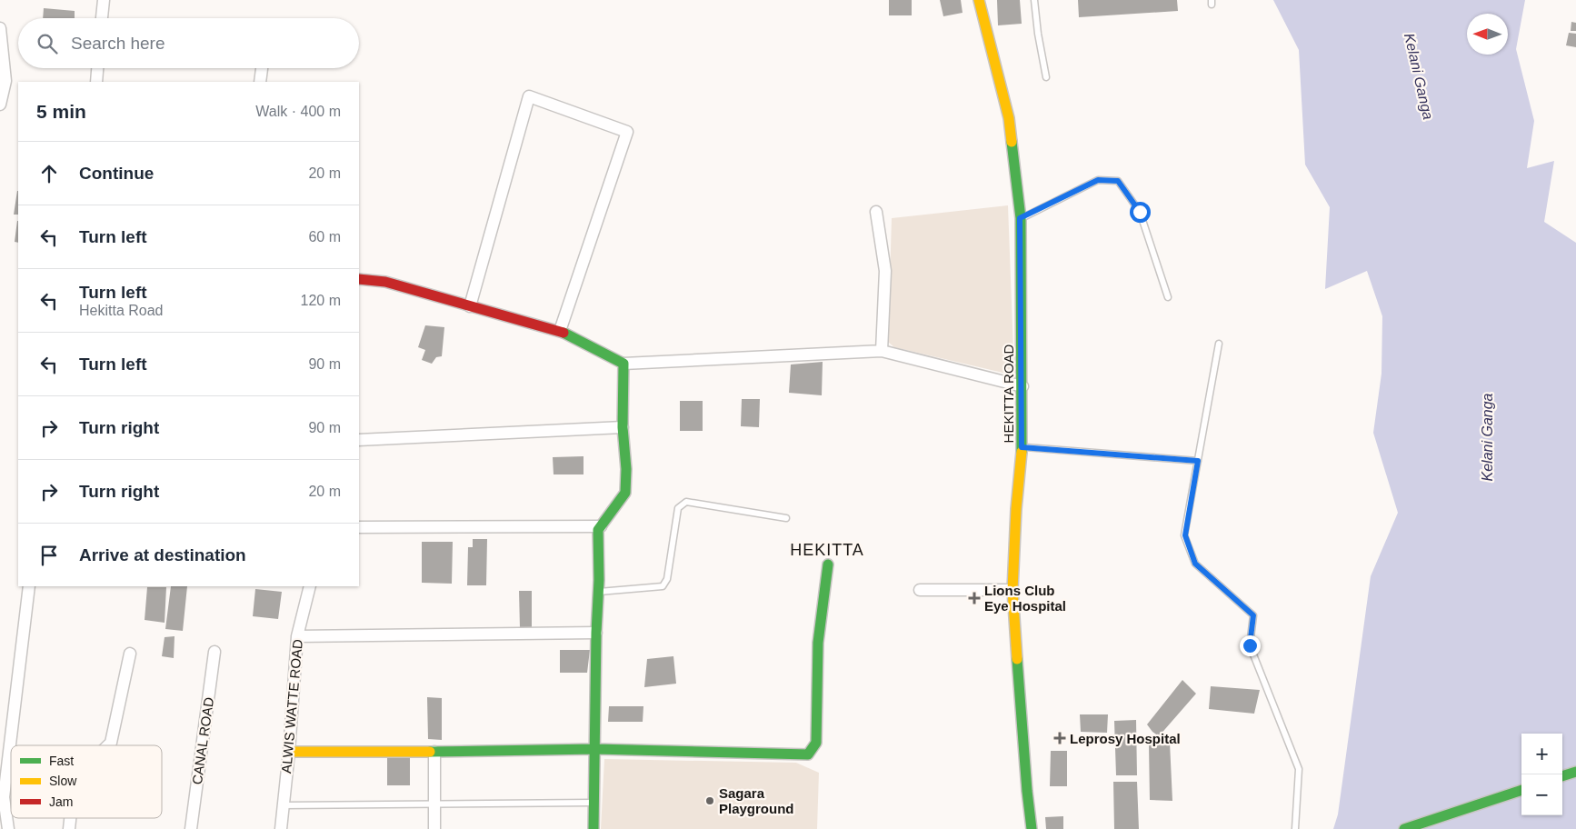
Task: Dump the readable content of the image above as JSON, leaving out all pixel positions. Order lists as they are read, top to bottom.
{
  "streets": {
    "street": ["HEKITTA ROAD", "ALWIS WATTE ROAD", "CANAL ROAD"]
  },
  "districts": ["HEKITTA"],
  "water": ["Kelani Ganga"],
  "places": {
    "health": ["Lions Club Eye Hospital", "Leprosy Hospital"],
    "other": ["Sagara Playground"]
  },
  "legend": ["Fast", "Slow", "Jam"],
  "north": "left",
  "page": {
    "search": "Search here",
    "heading": ["5 min", "Walk · 400 m"],
    "list": [
      ["Continue", "20 m"],
      ["Turn left", "60 m"],
      ["Turn left", "Hekitta Road", "120 m"],
      ["Turn left", "90 m"],
      ["Turn right", "90 m"],
      ["Turn right", "20 m"],
      "Arrive at destination"
    ],
    "map_buttons": ["+", "−"]
  }
}
